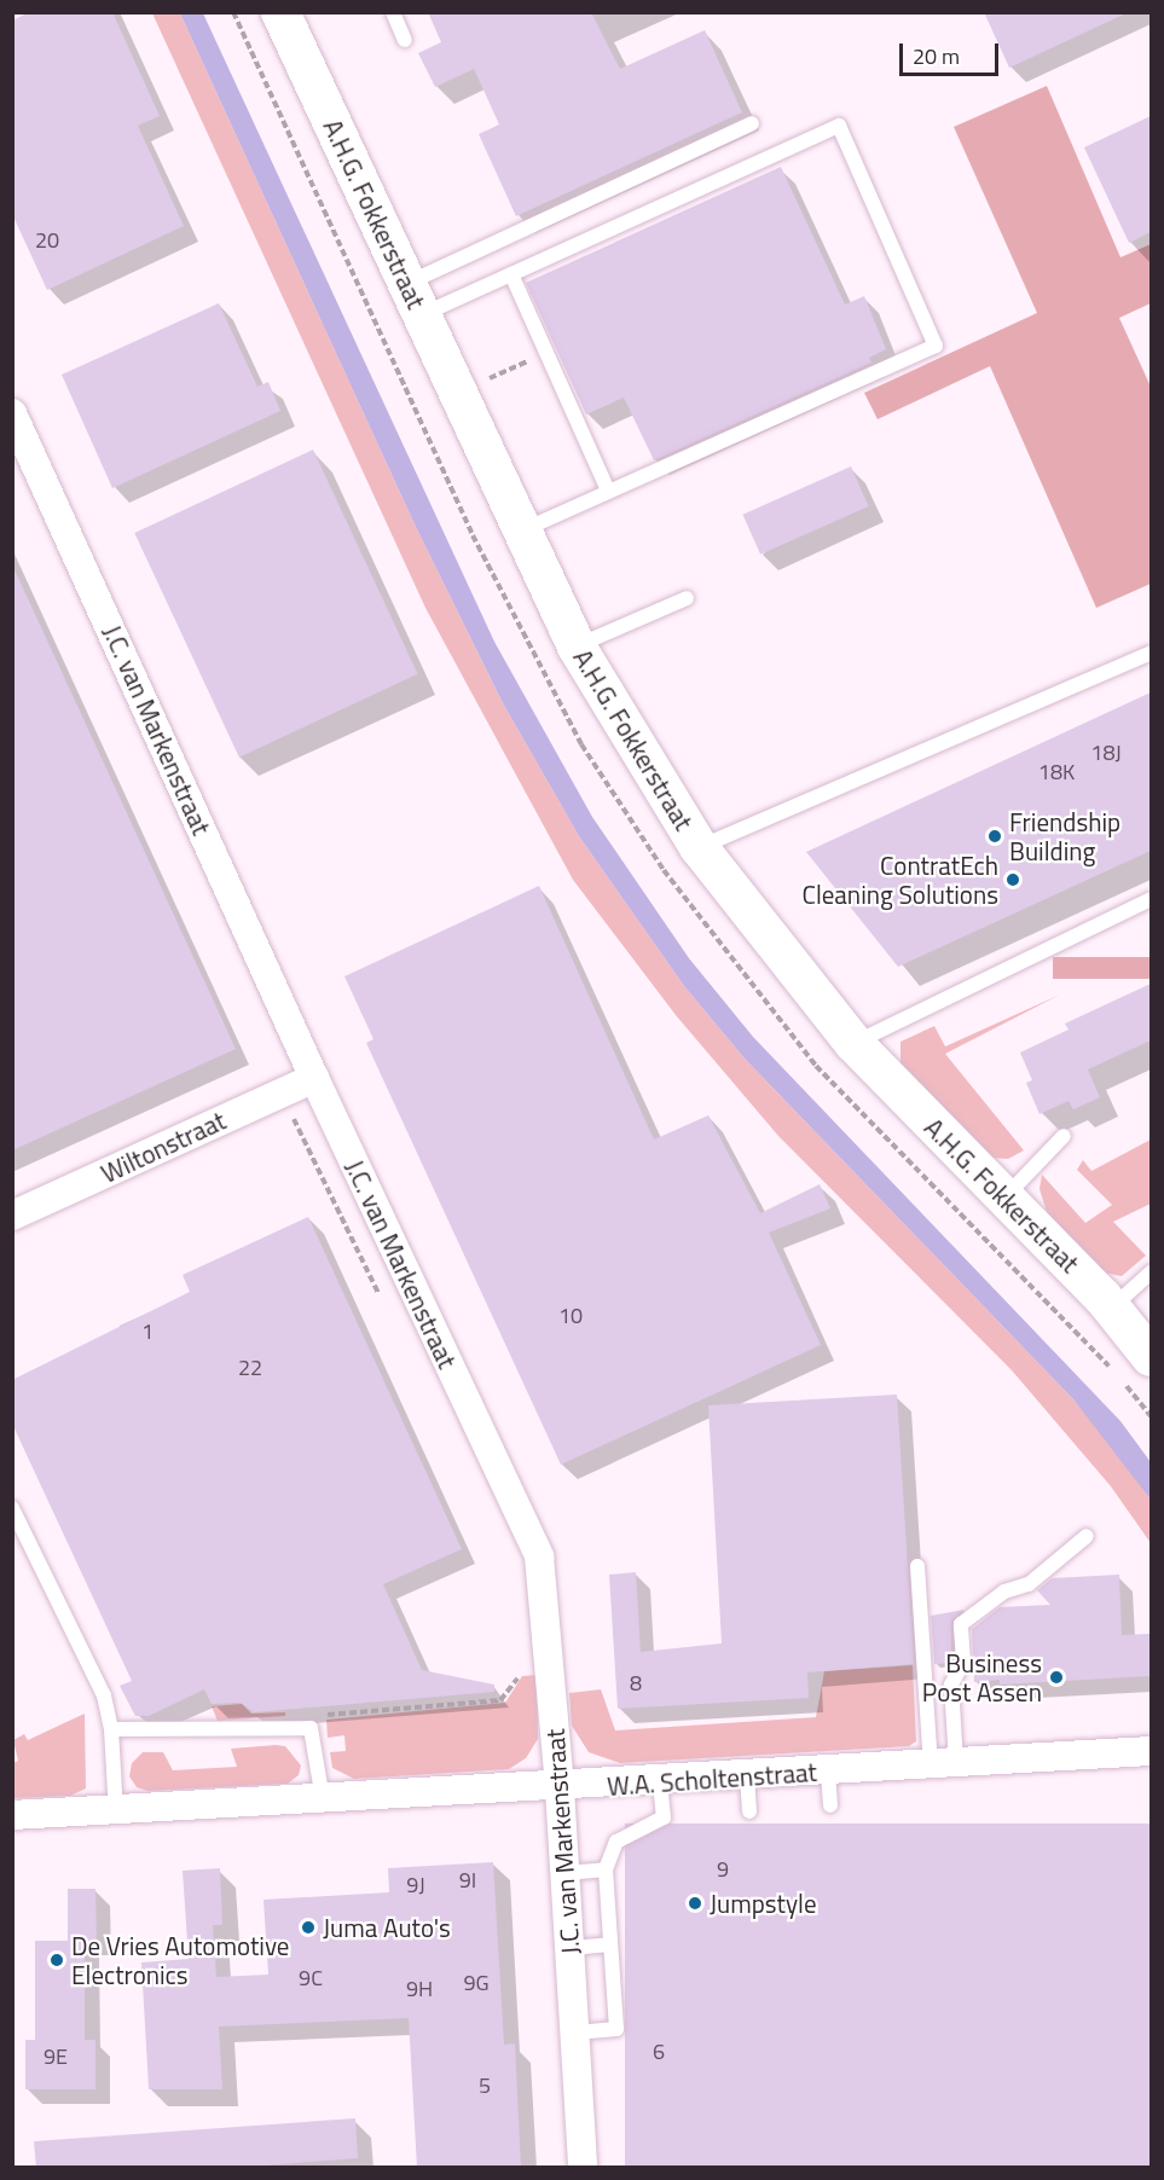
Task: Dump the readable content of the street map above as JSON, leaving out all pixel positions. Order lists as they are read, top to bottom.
{
  "streets": {
    "street": [
      "A.H.G. Fokkerstraat",
      "J.C. van Markenstraat",
      "Wiltonstraat",
      "W.A. Scholtenstraat"
    ]
  },
  "crossings": [
    ["J.C. van Markenstraat", "Wiltonstraat"],
    ["J.C. van Markenstraat", "W.A. Scholtenstraat"]
  ],
  "places": [
    "Friendship Building",
    "ContratEch Cleaning Solutions",
    "Business Post Assen",
    "Jumpstyle",
    "Juma Auto's",
    "De Vries Automotive Electronics"
  ],
  "house_numbers": [
    "20",
    "18J",
    "18K",
    "10",
    "1",
    "22",
    "8",
    "9",
    "9I",
    "9J",
    "9C",
    "9G",
    "9H",
    "6",
    "9E",
    "5"
  ],
  "scale_bar": "20 m"
}
